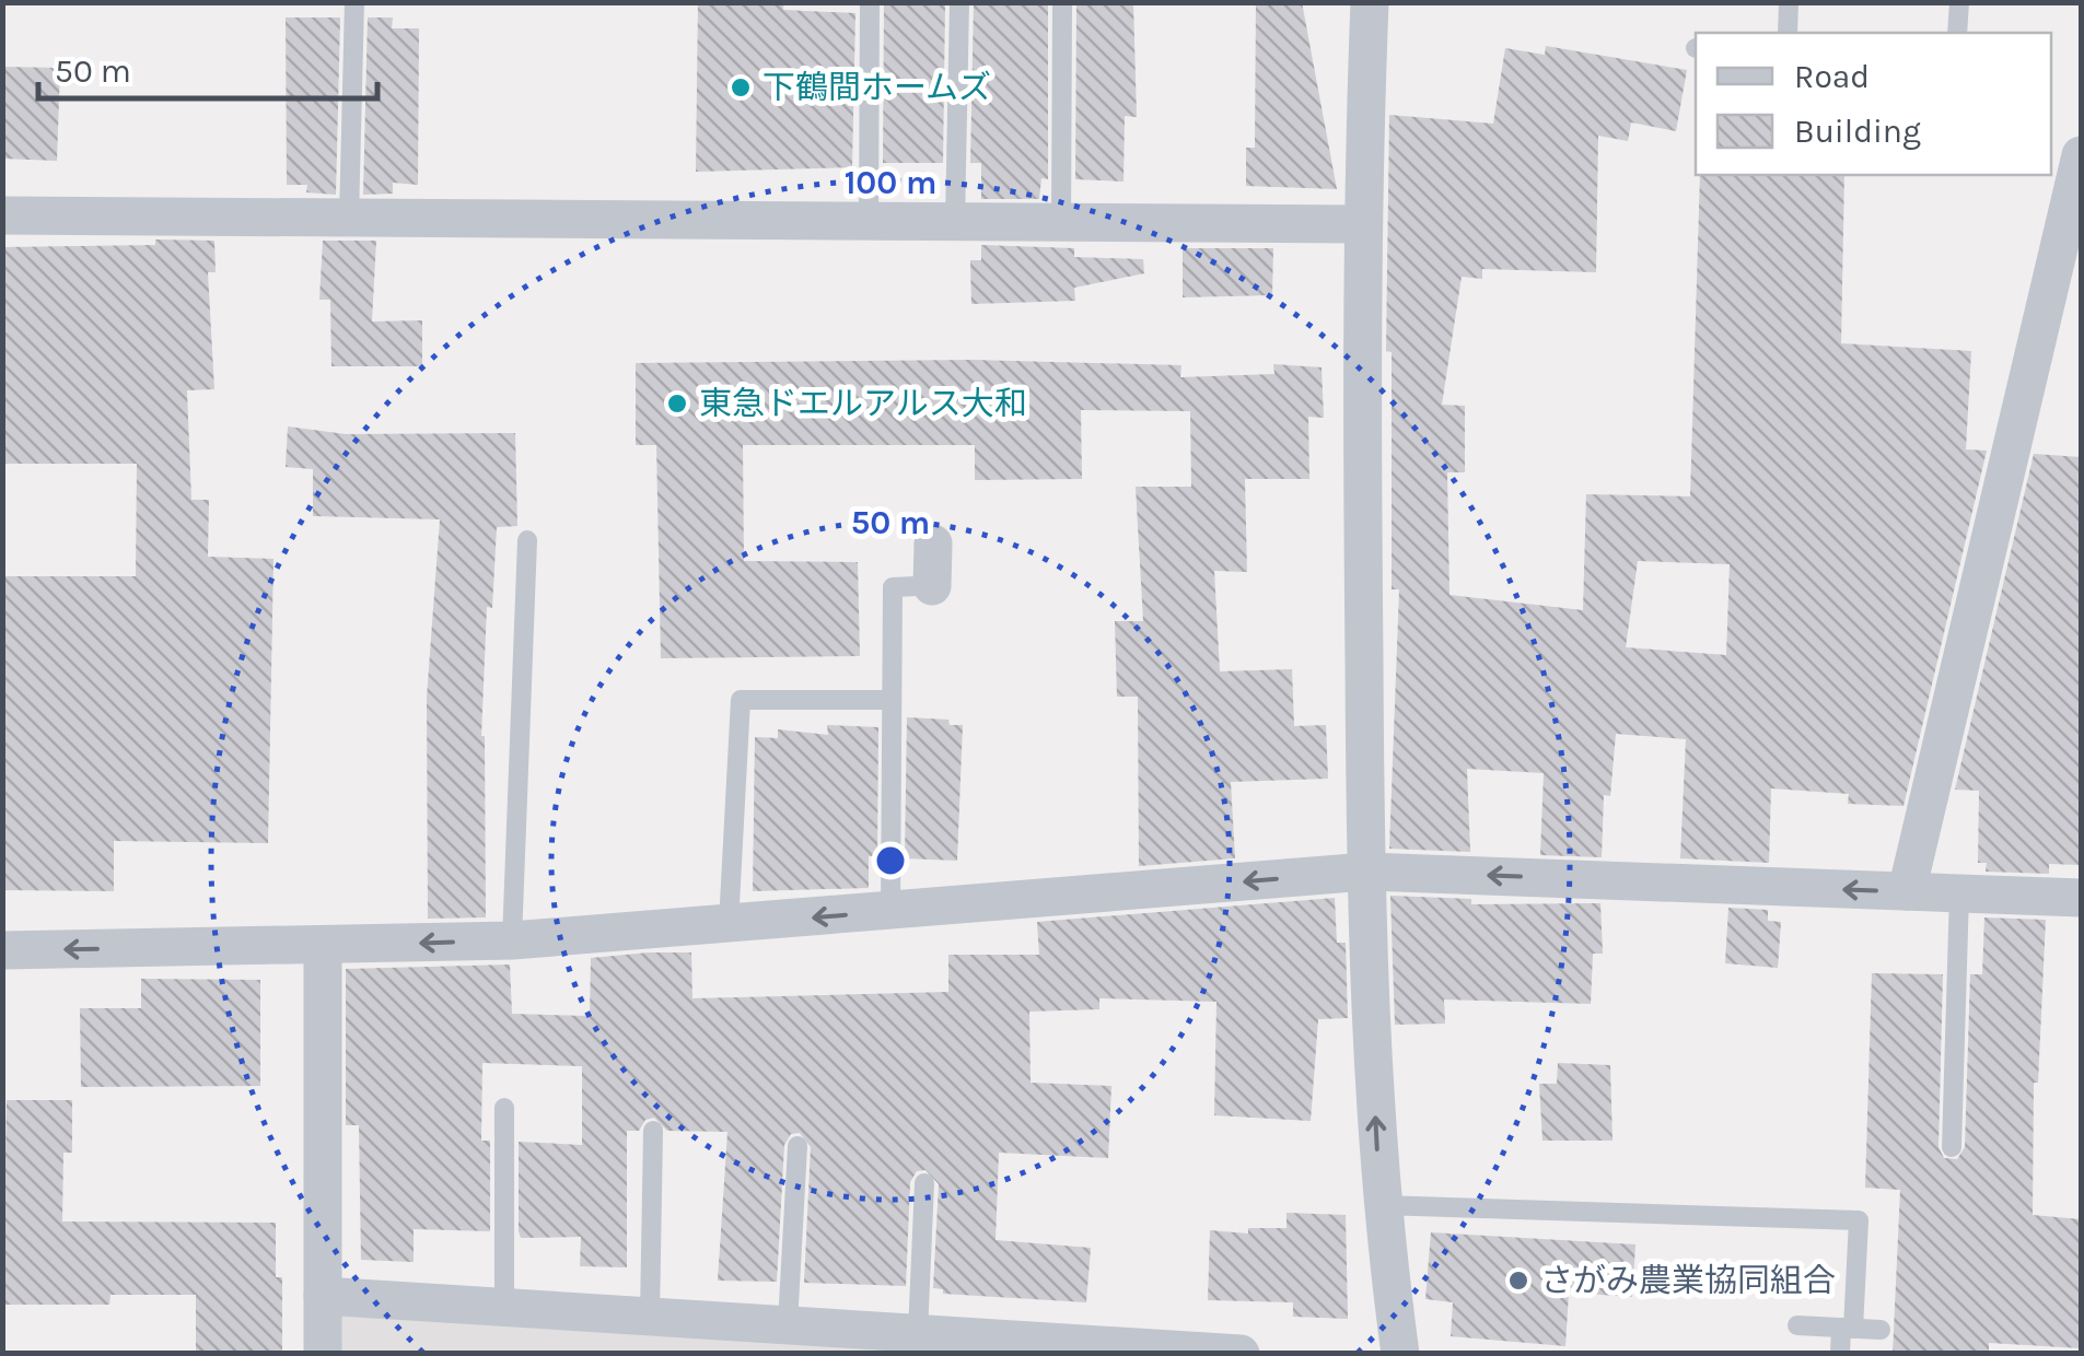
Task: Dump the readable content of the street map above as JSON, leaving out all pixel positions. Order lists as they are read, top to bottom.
{
  "places": ["下鶴間ホームズ", "東急ドエルアルス大和", "さがみ農業協同組合"],
  "legend": ["Road", "Building"],
  "scale_bar": "50 m",
  "rings": ["100 m", "50 m"]
}
